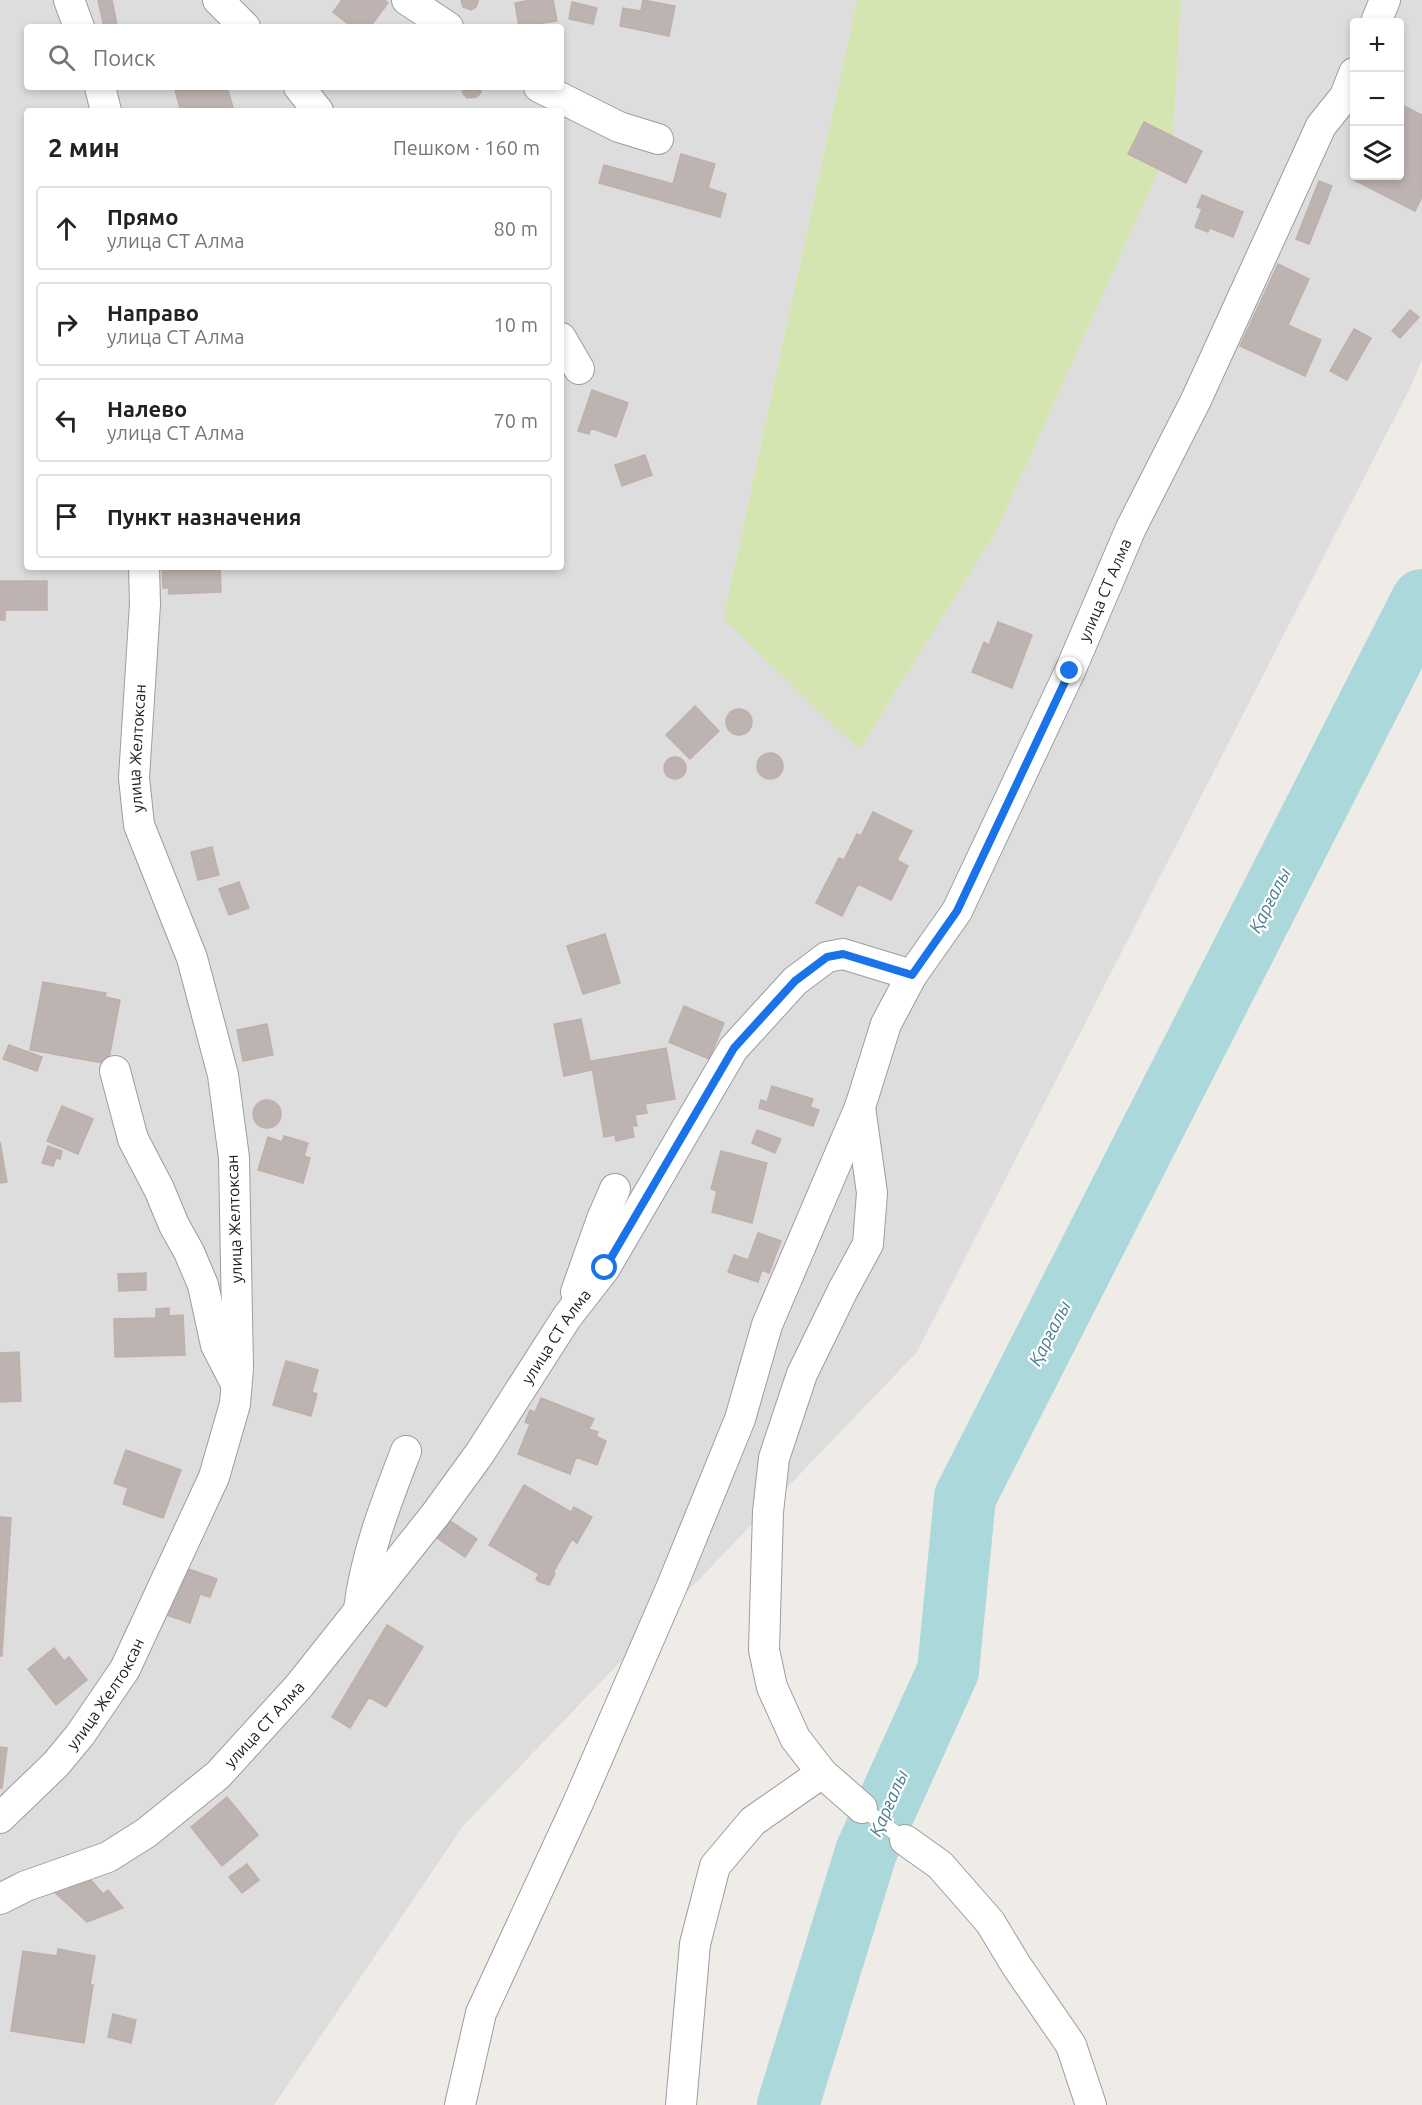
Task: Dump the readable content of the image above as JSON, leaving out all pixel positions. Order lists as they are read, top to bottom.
{
  "streets": {
    "street": ["улица СТ Алма", "улица Желтоксан"]
  },
  "water": ["Қарғалы"],
  "page": {
    "map_buttons": ["+", "−"],
    "search": "Поиск",
    "heading": ["2 мин", "Пешком · 160 m"],
    "list": [
      ["Прямо", "улица СТ Алма", "80 m"],
      ["Направо", "улица СТ Алма", "10 m"],
      ["Налево", "улица СТ Алма", "70 m"],
      "Пункт назначения"
    ]
  }
}
